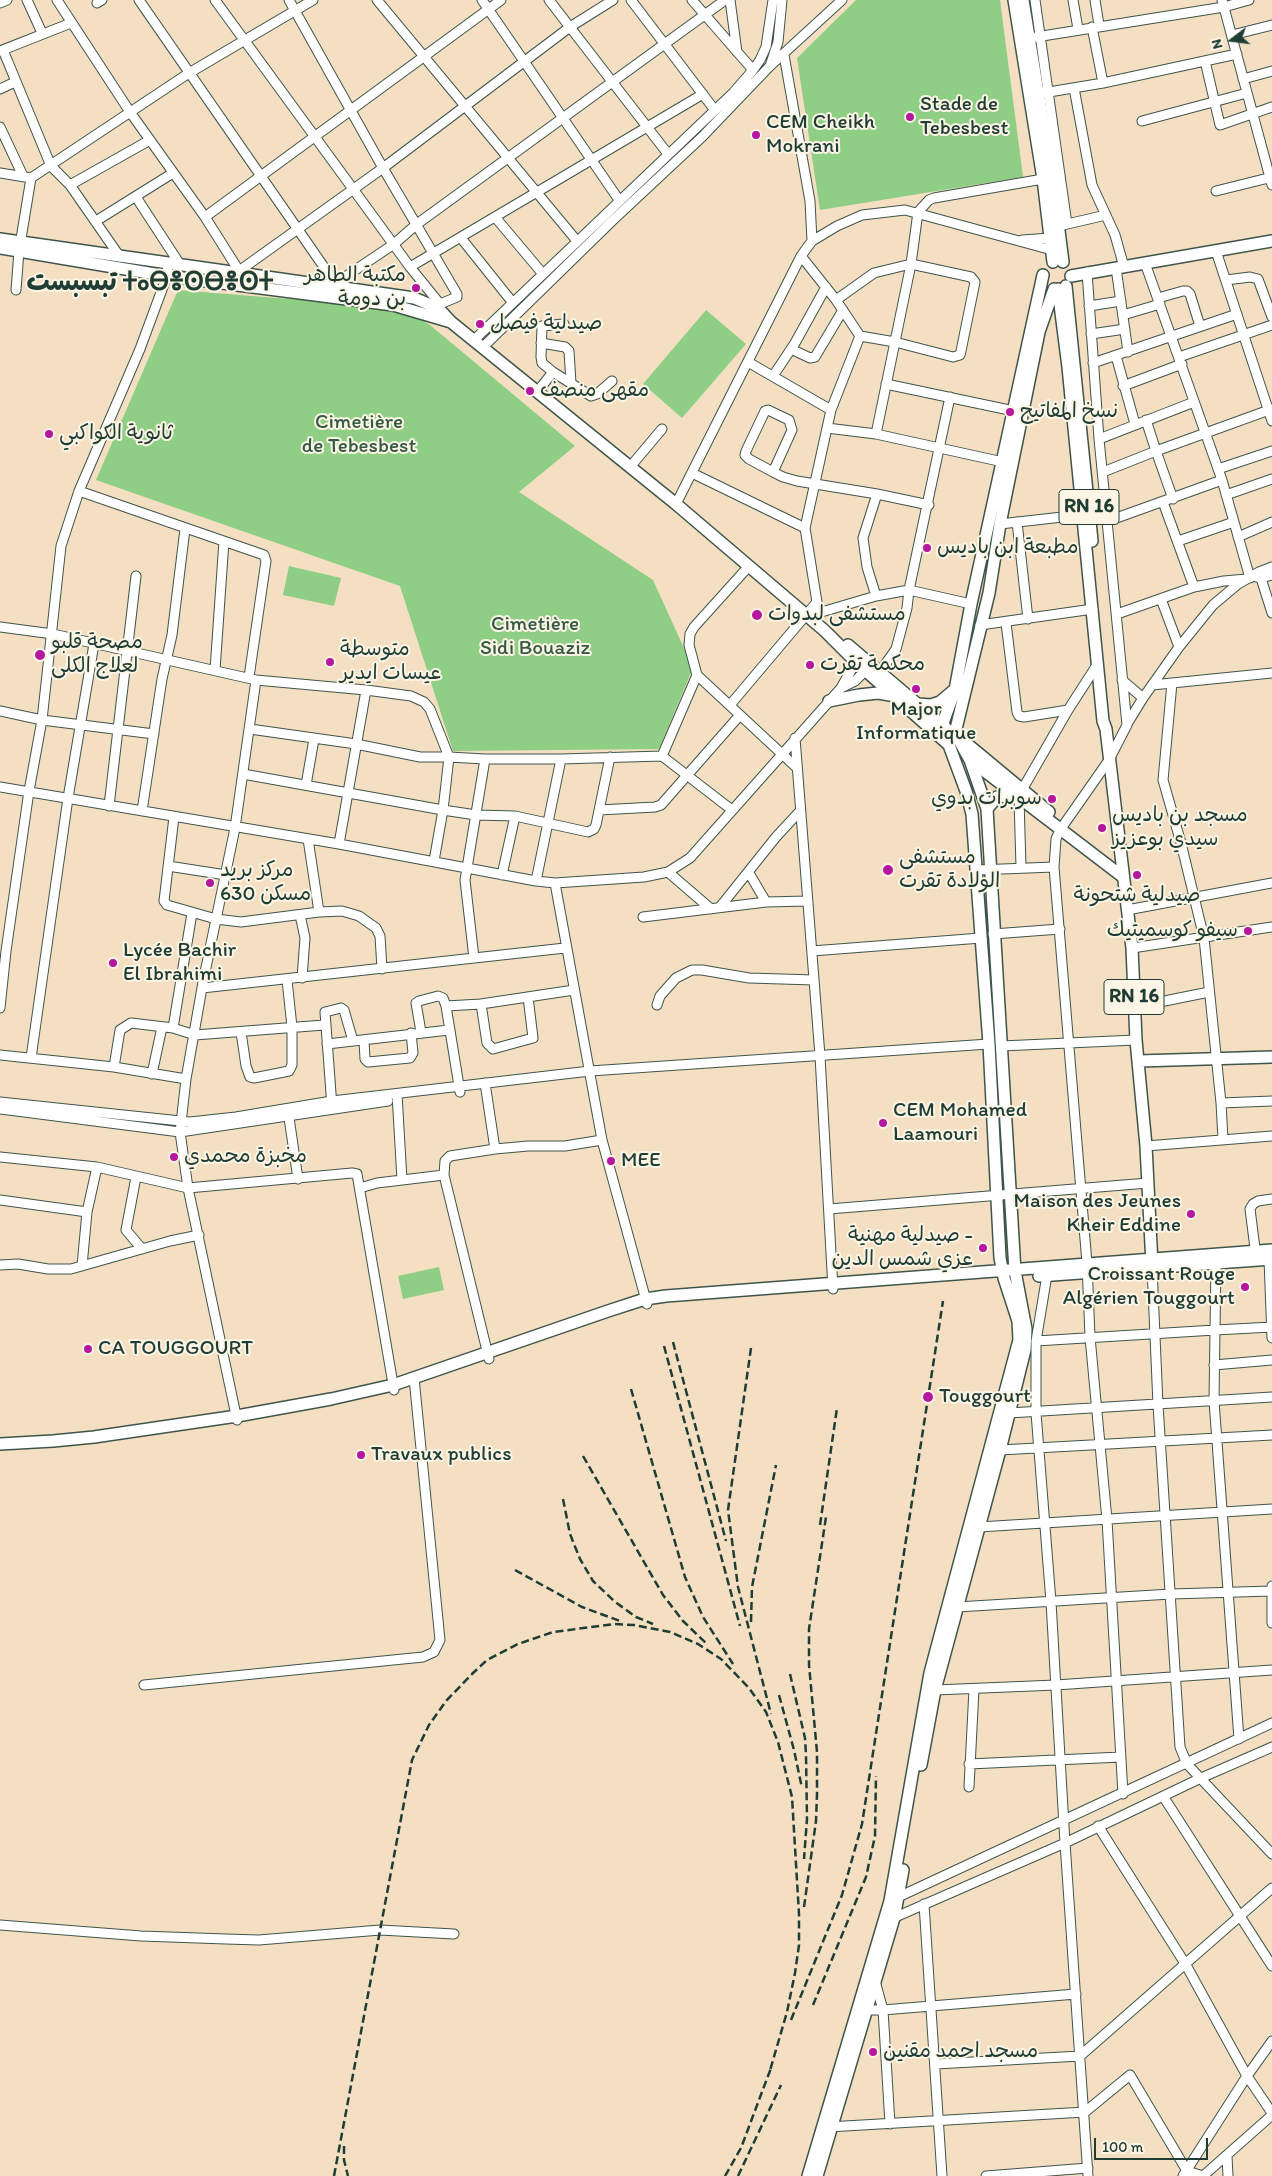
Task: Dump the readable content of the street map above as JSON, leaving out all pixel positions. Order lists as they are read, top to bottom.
{
  "streets": {
    "main road": ["RN 16"]
  },
  "districts": ["تبسبست ⵜⴰⴱⴻⵙⴱⴻⵙⵜ"],
  "parks": ["Cimetière de Tebesbest", "Cimetière Sidi Bouaziz"],
  "places": [
    "Stade de Tebesbest",
    "CEM Cheikh Mokrani",
    "مكتبة الطاهر بن دومة",
    "صيدلية فيصل",
    "مقهى منصف",
    "نسخ المفاتيح",
    "ثانوية الكواكبي",
    "مطبعة ابن باديس",
    "مستشفى لبدوات",
    "مصحة قلبو لعلاج الكلى",
    "متوسطة عيسات ايدير",
    "محكمة تقرت",
    "Major Informatique",
    "سوبرات بدوي",
    "مسجد بن باديس سيدي بوعزيز",
    "مستشفى الولادة تقرت",
    "صيدلية شتحونة",
    "مركز بريد 630 مسكن",
    "سيفو كوسميتيك",
    "Lycée Bachir El Ibrahimi",
    "CEM Mohamed Laamouri",
    "مخبزة محمدي",
    "MEE",
    "Maison des Jeunes Kheir Eddine",
    "صيدلية مهنية - عزي شمس الدين",
    "Croissant Rouge Algérien Touggourt",
    "CA TOUGGOURT",
    "Touggourt",
    "Travaux publics",
    "مسجد احمد مقنين"
  ],
  "scale_bar": "100 m",
  "north": "left"
}
